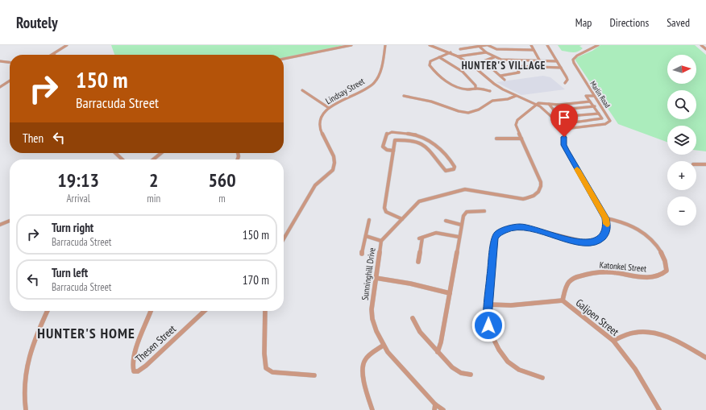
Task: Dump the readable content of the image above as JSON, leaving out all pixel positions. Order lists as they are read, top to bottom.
{
  "streets": {
    "street": [
      "Lindsay Street",
      "Marlin Road",
      "Katonkel Street",
      "Sunninghill Drive",
      "Galjoen Street",
      "Thesen Street"
    ]
  },
  "crossings": [
    ["Katonkel Street", "Galjoen Street"]
  ],
  "districts": ["HUNTER'S VILLAGE", "HUNTER'S HOME"],
  "north": "right",
  "page": {
    "header": "Routely",
    "nav": ["Map", "Directions", "Saved"],
    "map_buttons": ["+", "−"],
    "turn": ["150 m", "Barracuda Street"],
    "then": "Then",
    "eta": [
      "19:13",
      "Arrival",
      "2",
      "min",
      "560",
      "m"
    ],
    "list": [
      {
        "name": "Turn right",
        "note": "Barracuda Street",
        "value": "150 m"
      },
      {
        "name": "Turn left",
        "note": "Barracuda Street",
        "value": "170 m"
      }
    ]
  }
}
